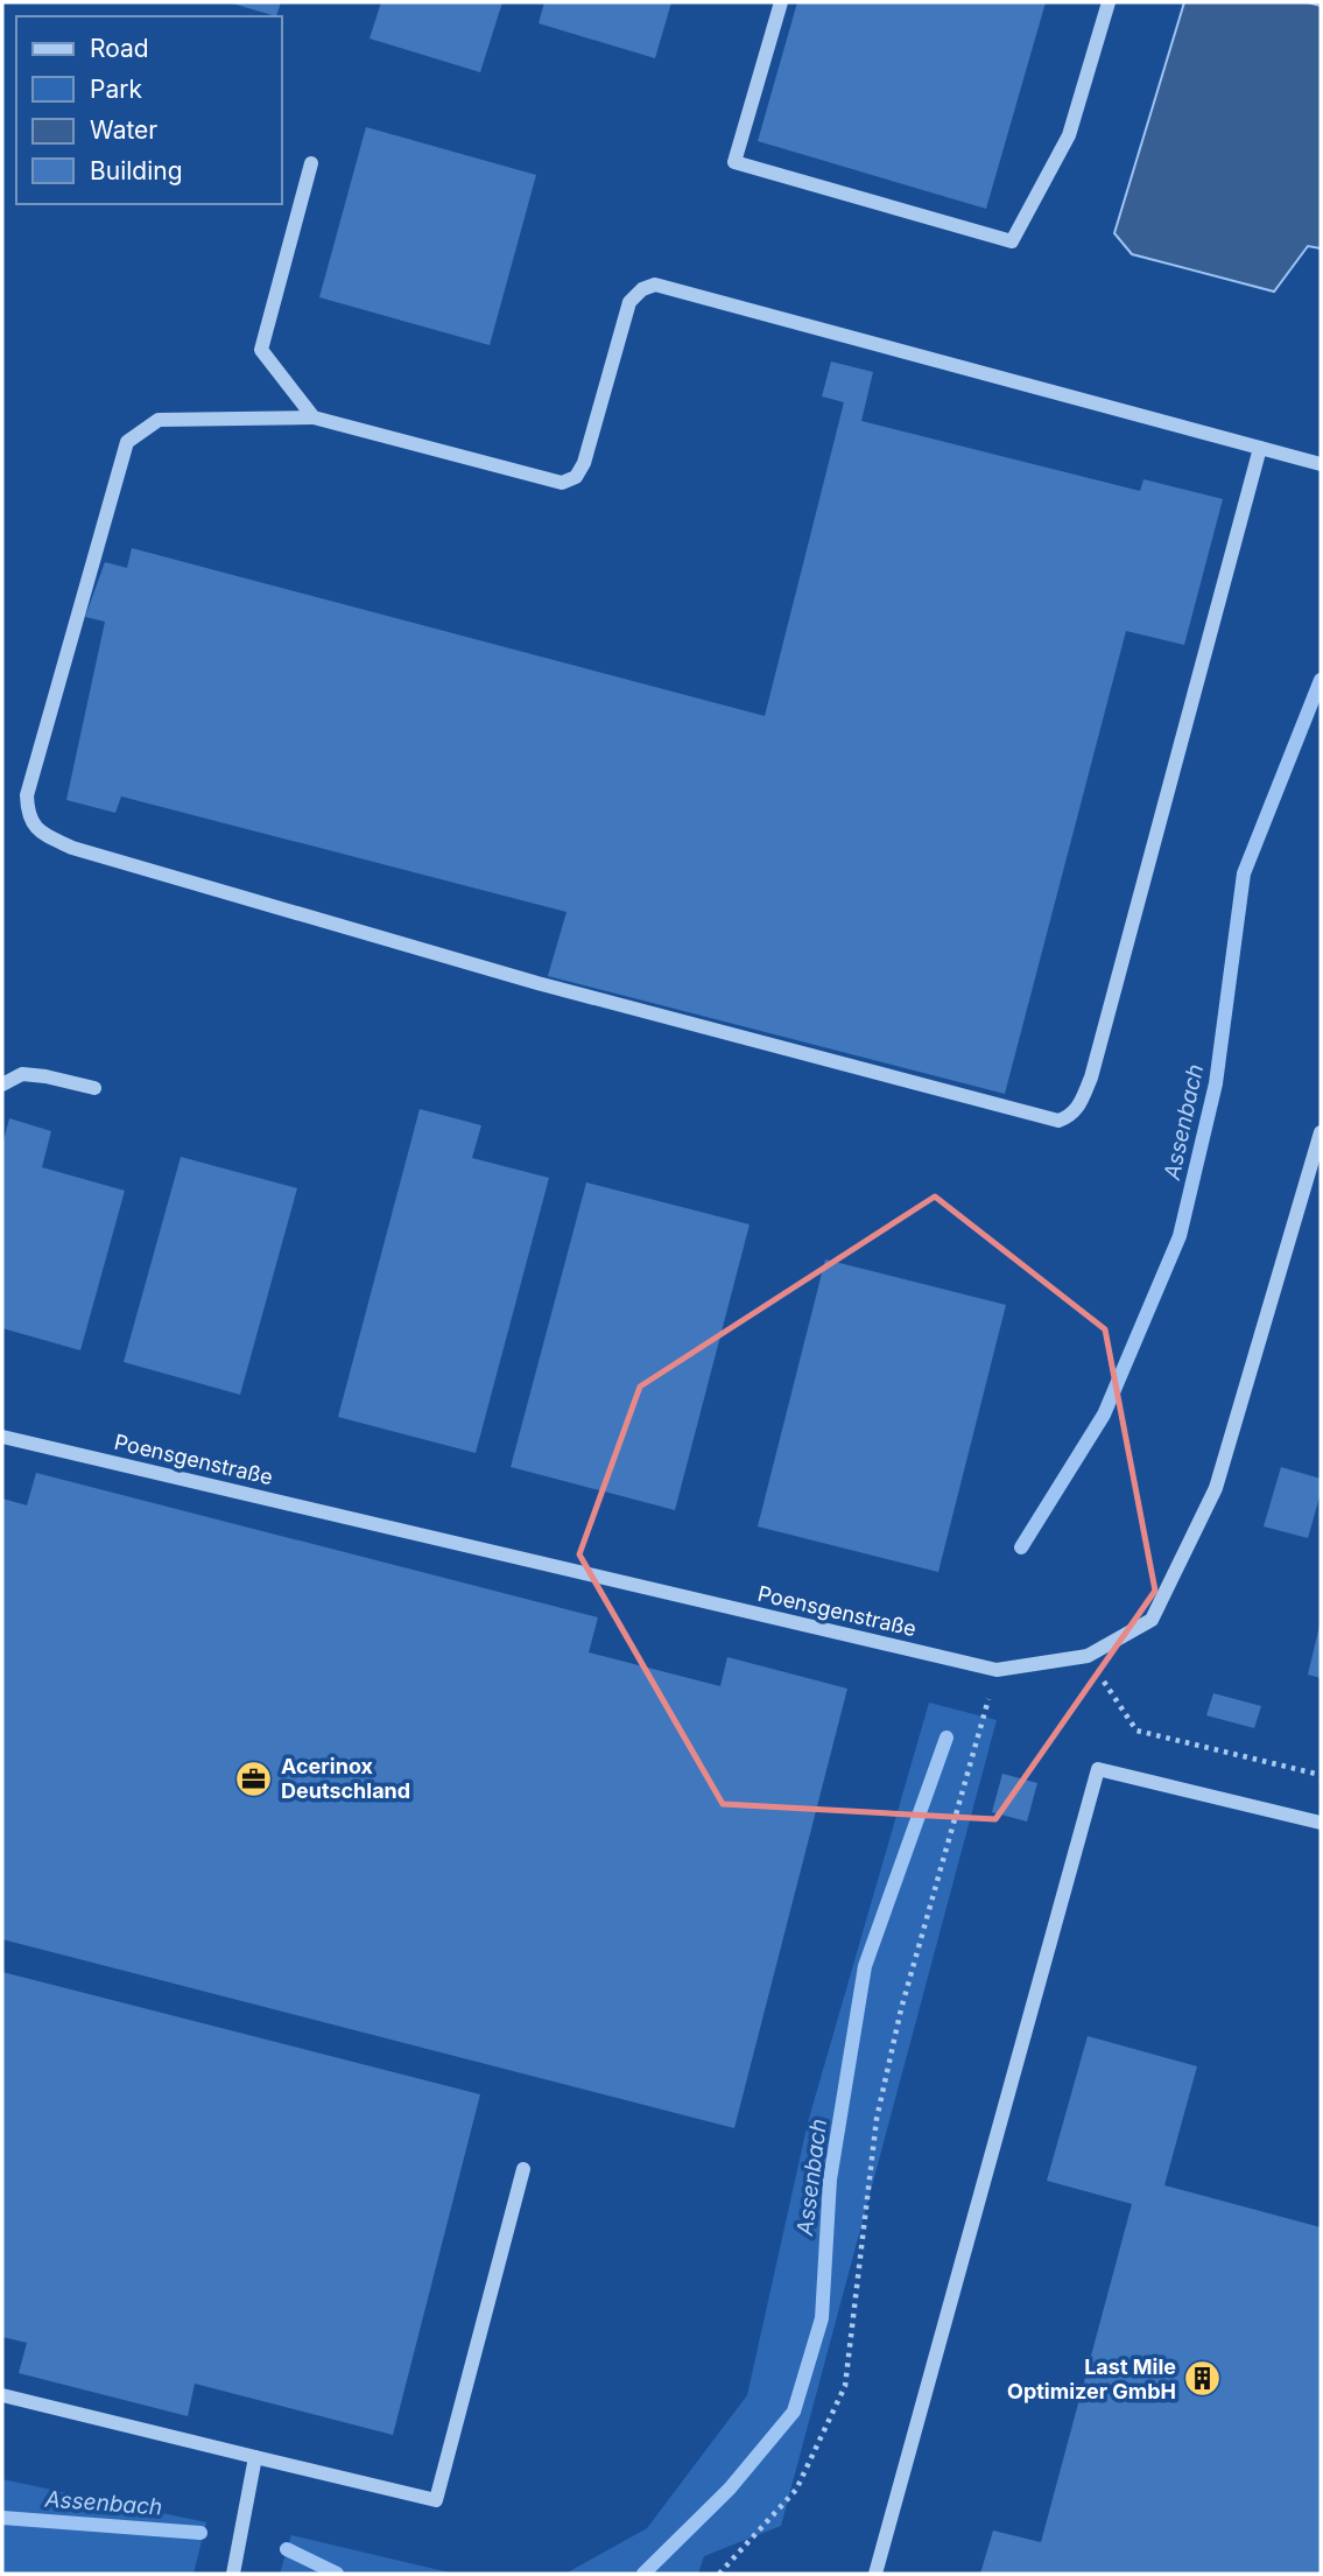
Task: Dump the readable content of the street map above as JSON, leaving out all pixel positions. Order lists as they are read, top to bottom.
{
  "streets": {
    "street": ["Poensgenstraße"]
  },
  "water": ["Assenbach"],
  "places": {
    "office": ["Acerinox Deutschland"],
    "building": ["Last Mile Optimizer GmbH"]
  },
  "legend": [
    "Road",
    "Park",
    "Water",
    "Building"
  ]
}
